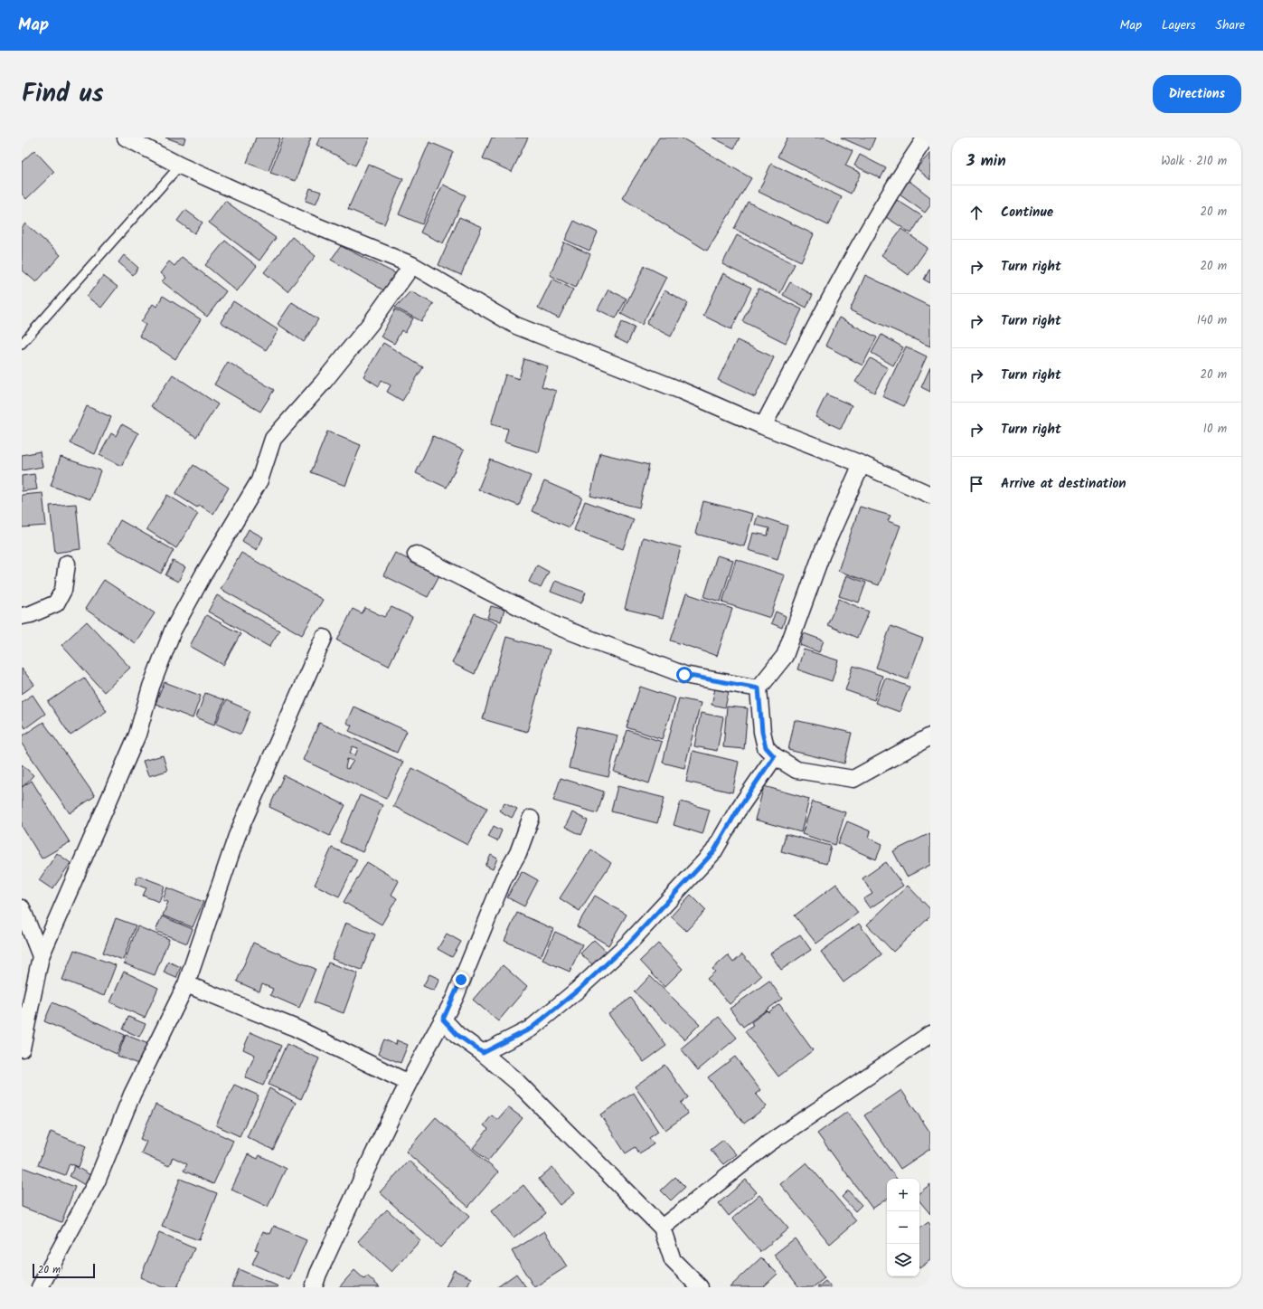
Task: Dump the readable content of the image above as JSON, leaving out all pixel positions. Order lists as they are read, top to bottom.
{
  "scale_bar": "20 m",
  "page": {
    "header": "Map",
    "nav": ["Map", "Layers", "Share"],
    "title": "Find us",
    "buttons": "Directions",
    "heading": ["3 min", "Walk · 210 m"],
    "list": [
      ["Continue", "20 m"],
      ["Turn right", "20 m"],
      ["Turn right", "140 m"],
      ["Turn right", "20 m"],
      ["Turn right", "10 m"],
      "Arrive at destination"
    ],
    "map_buttons": ["+", "−"],
    "scale": "20 m"
  }
}
